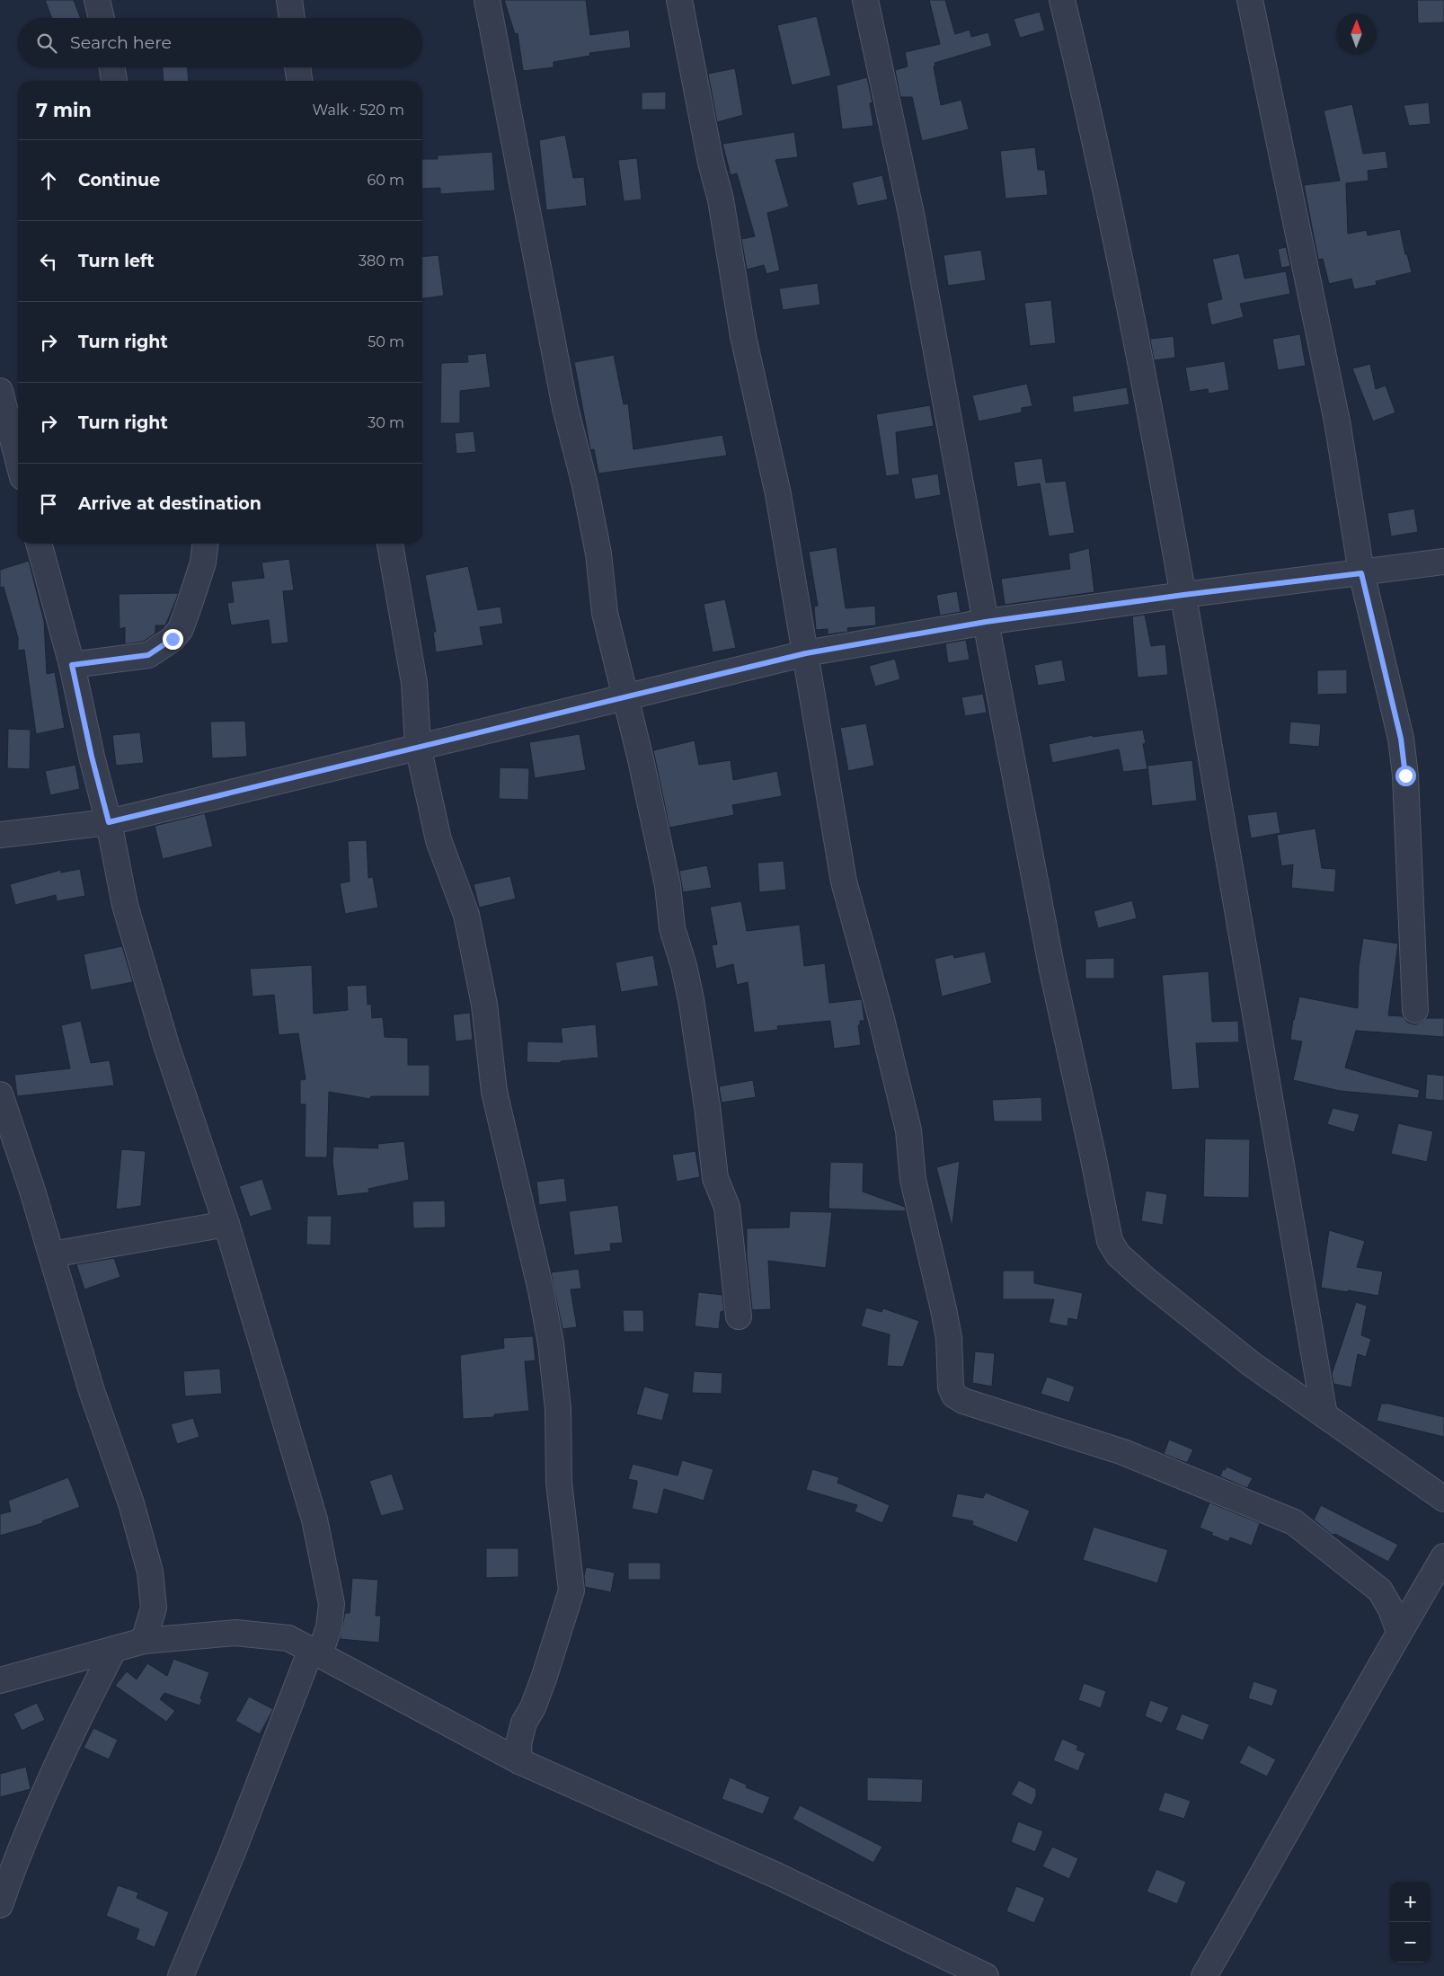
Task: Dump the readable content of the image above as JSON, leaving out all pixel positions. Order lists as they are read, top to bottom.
{
  "north": "top",
  "page": {
    "search": "Search here",
    "heading": ["7 min", "Walk · 520 m"],
    "list": [
      ["Continue", "60 m"],
      ["Turn left", "380 m"],
      ["Turn right", "50 m"],
      ["Turn right", "30 m"],
      "Arrive at destination"
    ],
    "map_buttons": ["+", "−"]
  }
}
